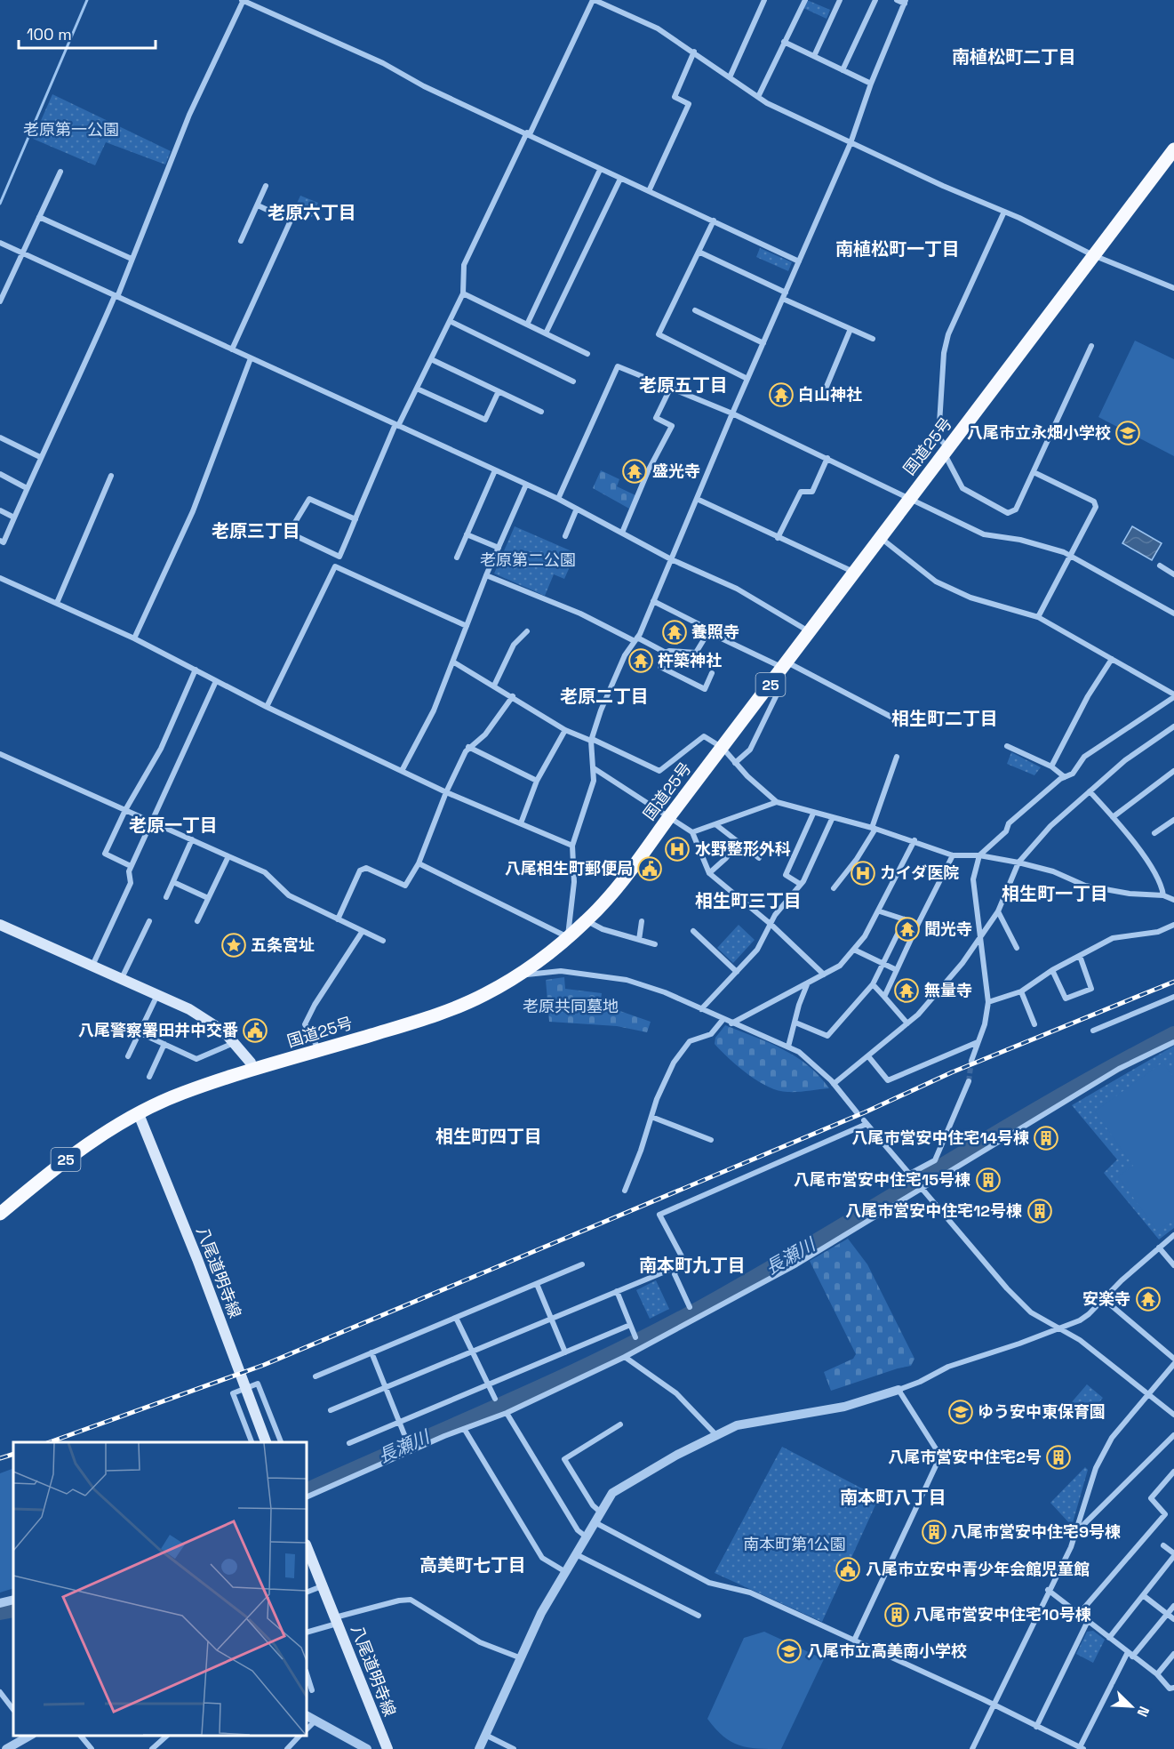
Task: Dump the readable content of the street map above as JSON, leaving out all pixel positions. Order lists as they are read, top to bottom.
{
  "streets": {
    "highway": ["国道25号", "25"],
    "main road": ["八尾道明寺線"]
  },
  "crossings": [
    ["国道25号", "八尾道明寺線"]
  ],
  "districts": [
    "南植松町二丁目",
    "老原六丁目",
    "南植松町一丁目",
    "老原五丁目",
    "老原三丁目",
    "老原二丁目",
    "相生町二丁目",
    "老原一丁目",
    "相生町一丁目",
    "相生町三丁目",
    "相生町四丁目",
    "南本町九丁目",
    "南本町八丁目",
    "高美町七丁目"
  ],
  "water": ["長瀬川"],
  "parks": [
    "老原第一公園",
    "老原第二公園",
    "老原共同墓地",
    "南本町第1公園"
  ],
  "places": {
    "temple": [
      "白山神社",
      "盛光寺",
      "養照寺",
      "杵築神社",
      "聞光寺",
      "無量寺",
      "安楽寺"
    ],
    "school or university": ["八尾市立永畑小学校", "ゆう安中東保育園", "八尾市立高美南小学校"],
    "hospital": ["水野整形外科", "カイダ医院"],
    "public building": ["八尾相生町郵便局", "八尾警察署田井中交番", "八尾市立安中青少年会館児童館"],
    "place": ["五条宮址"],
    "building": [
      "八尾市営安中住宅14号棟",
      "八尾市営安中住宅15号棟",
      "八尾市営安中住宅12号棟",
      "八尾市営安中住宅2号",
      "八尾市営安中住宅9号棟",
      "八尾市営安中住宅10号棟"
    ]
  },
  "scale_bar": "100 m",
  "north": "bottom right"
}
